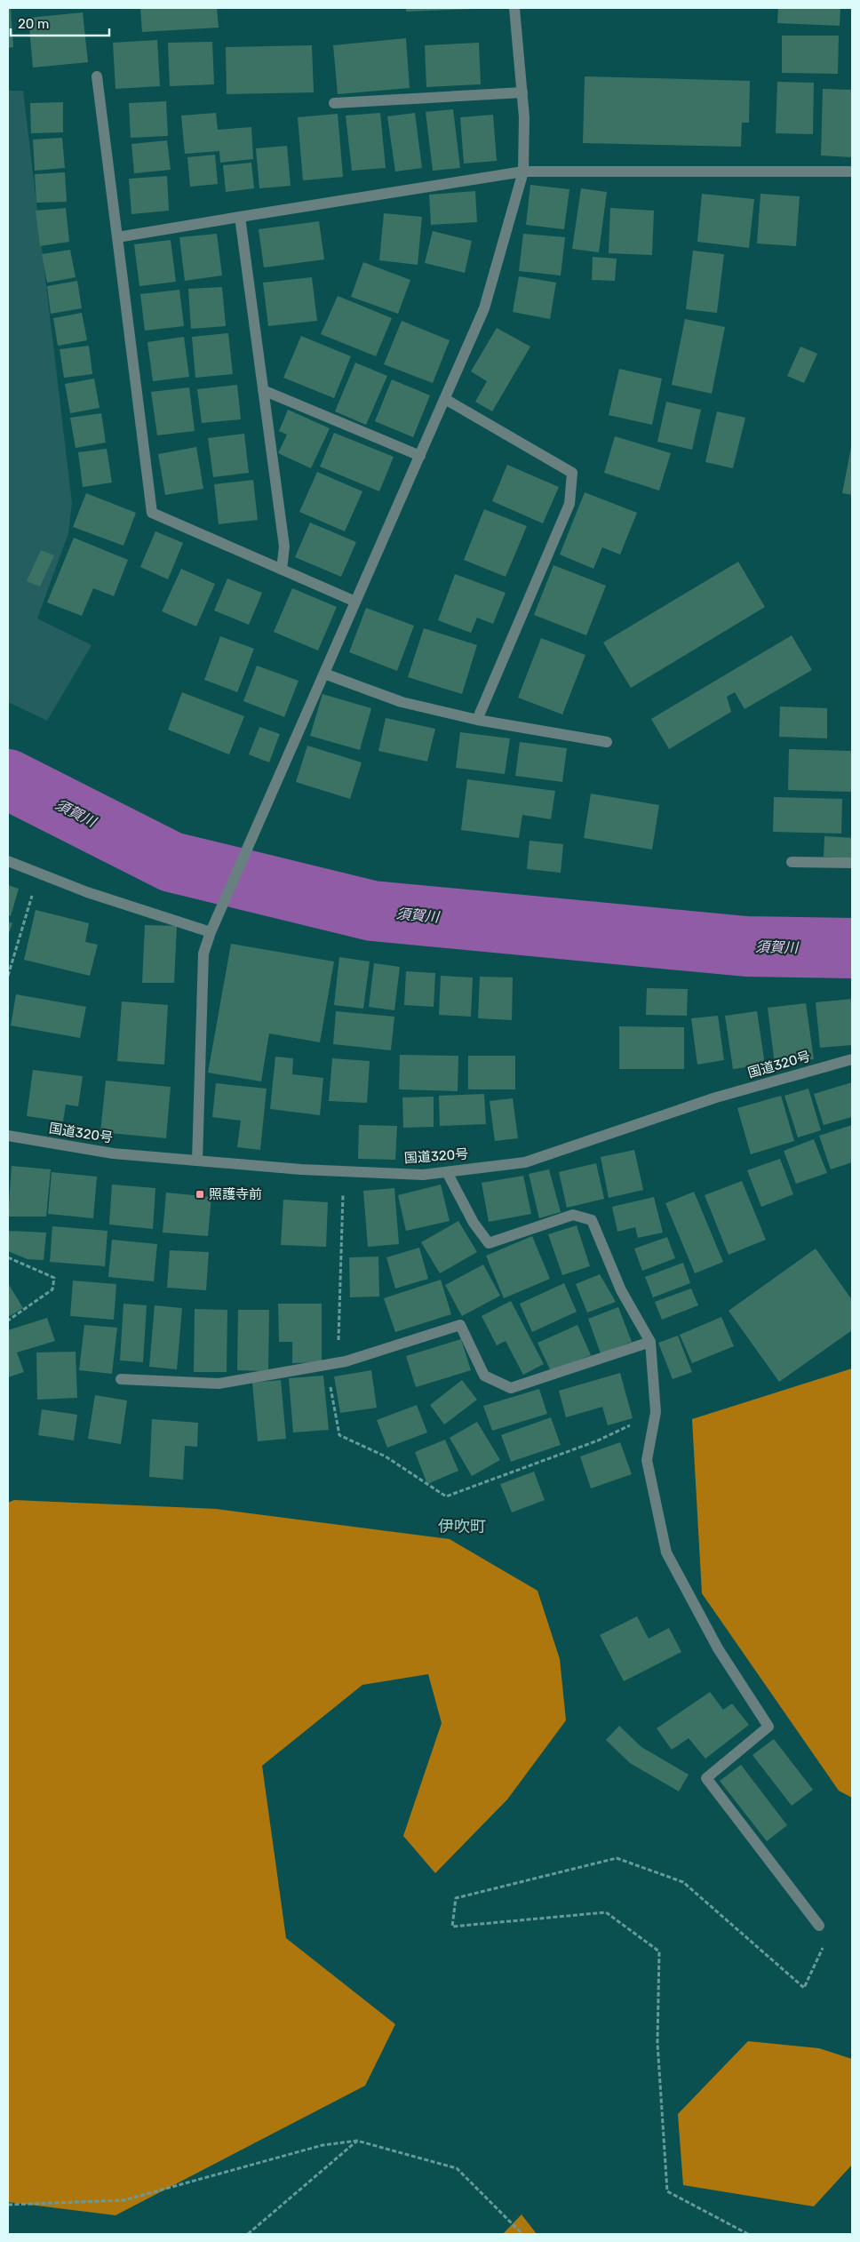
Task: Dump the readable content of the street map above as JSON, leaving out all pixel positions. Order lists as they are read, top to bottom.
{
  "streets": {
    "street": ["国道320号"]
  },
  "districts": ["伊吹町"],
  "water": ["須賀川"],
  "places": {
    "transit": ["照護寺前"]
  },
  "scale_bar": "20 m"
}
